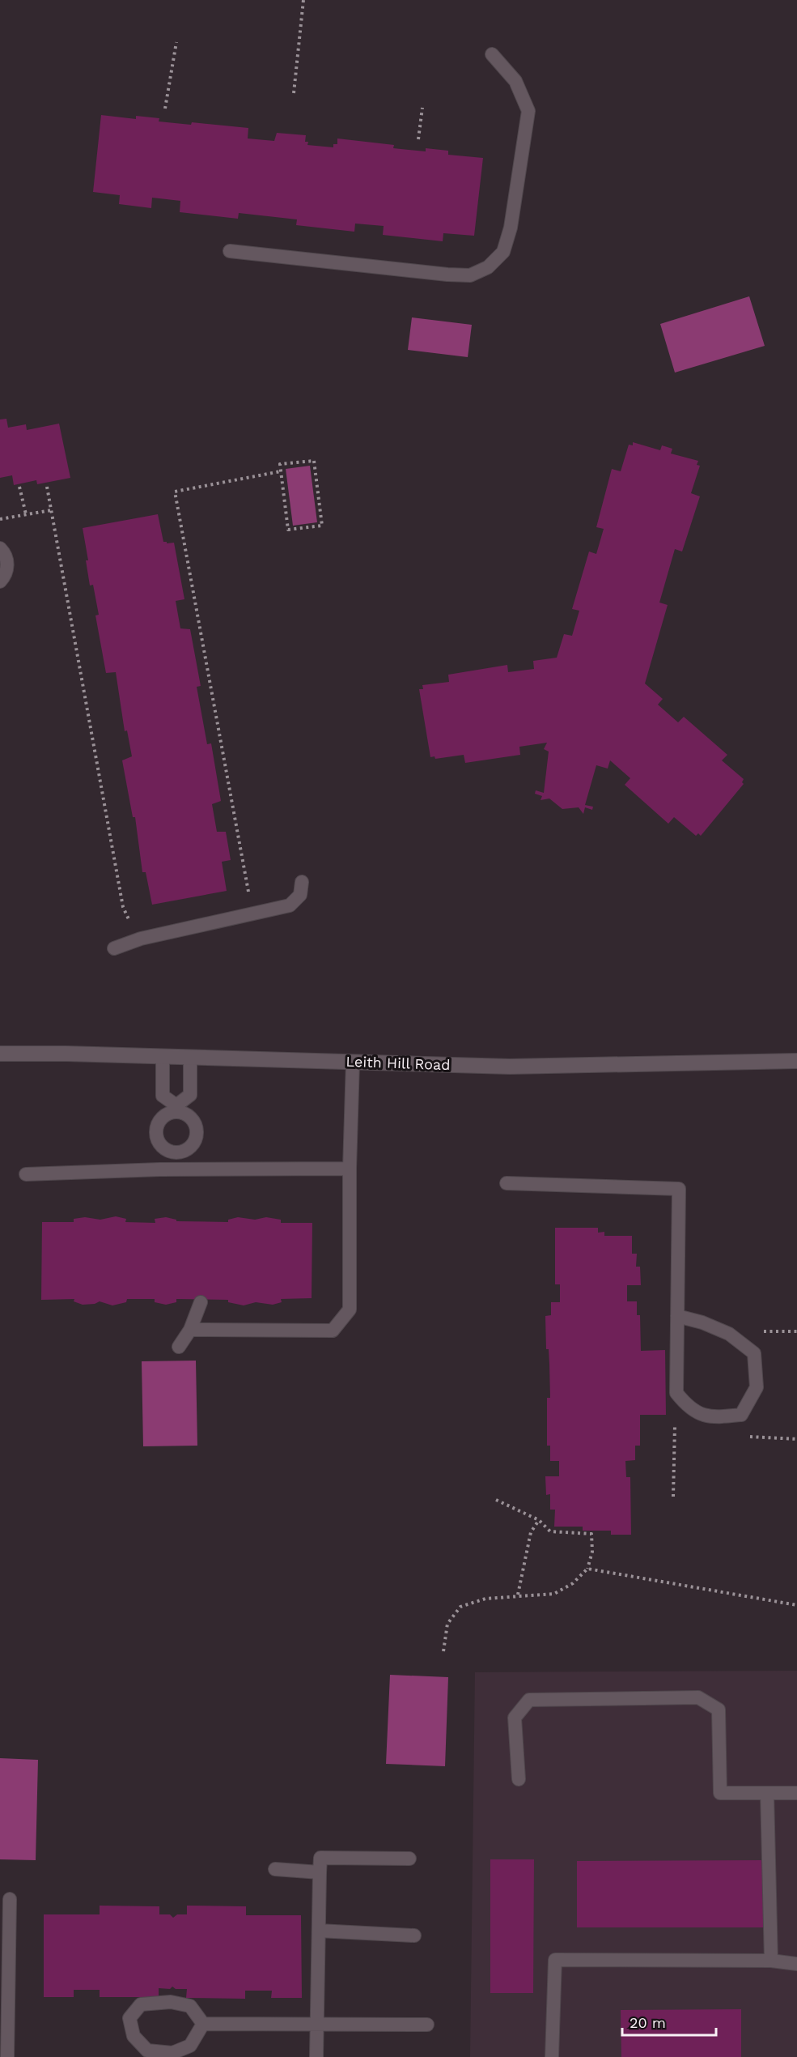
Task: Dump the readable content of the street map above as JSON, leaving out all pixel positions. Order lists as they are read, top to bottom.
{
  "streets": {
    "street": ["Leith Hill Road"]
  },
  "scale_bar": "20 m"
}
